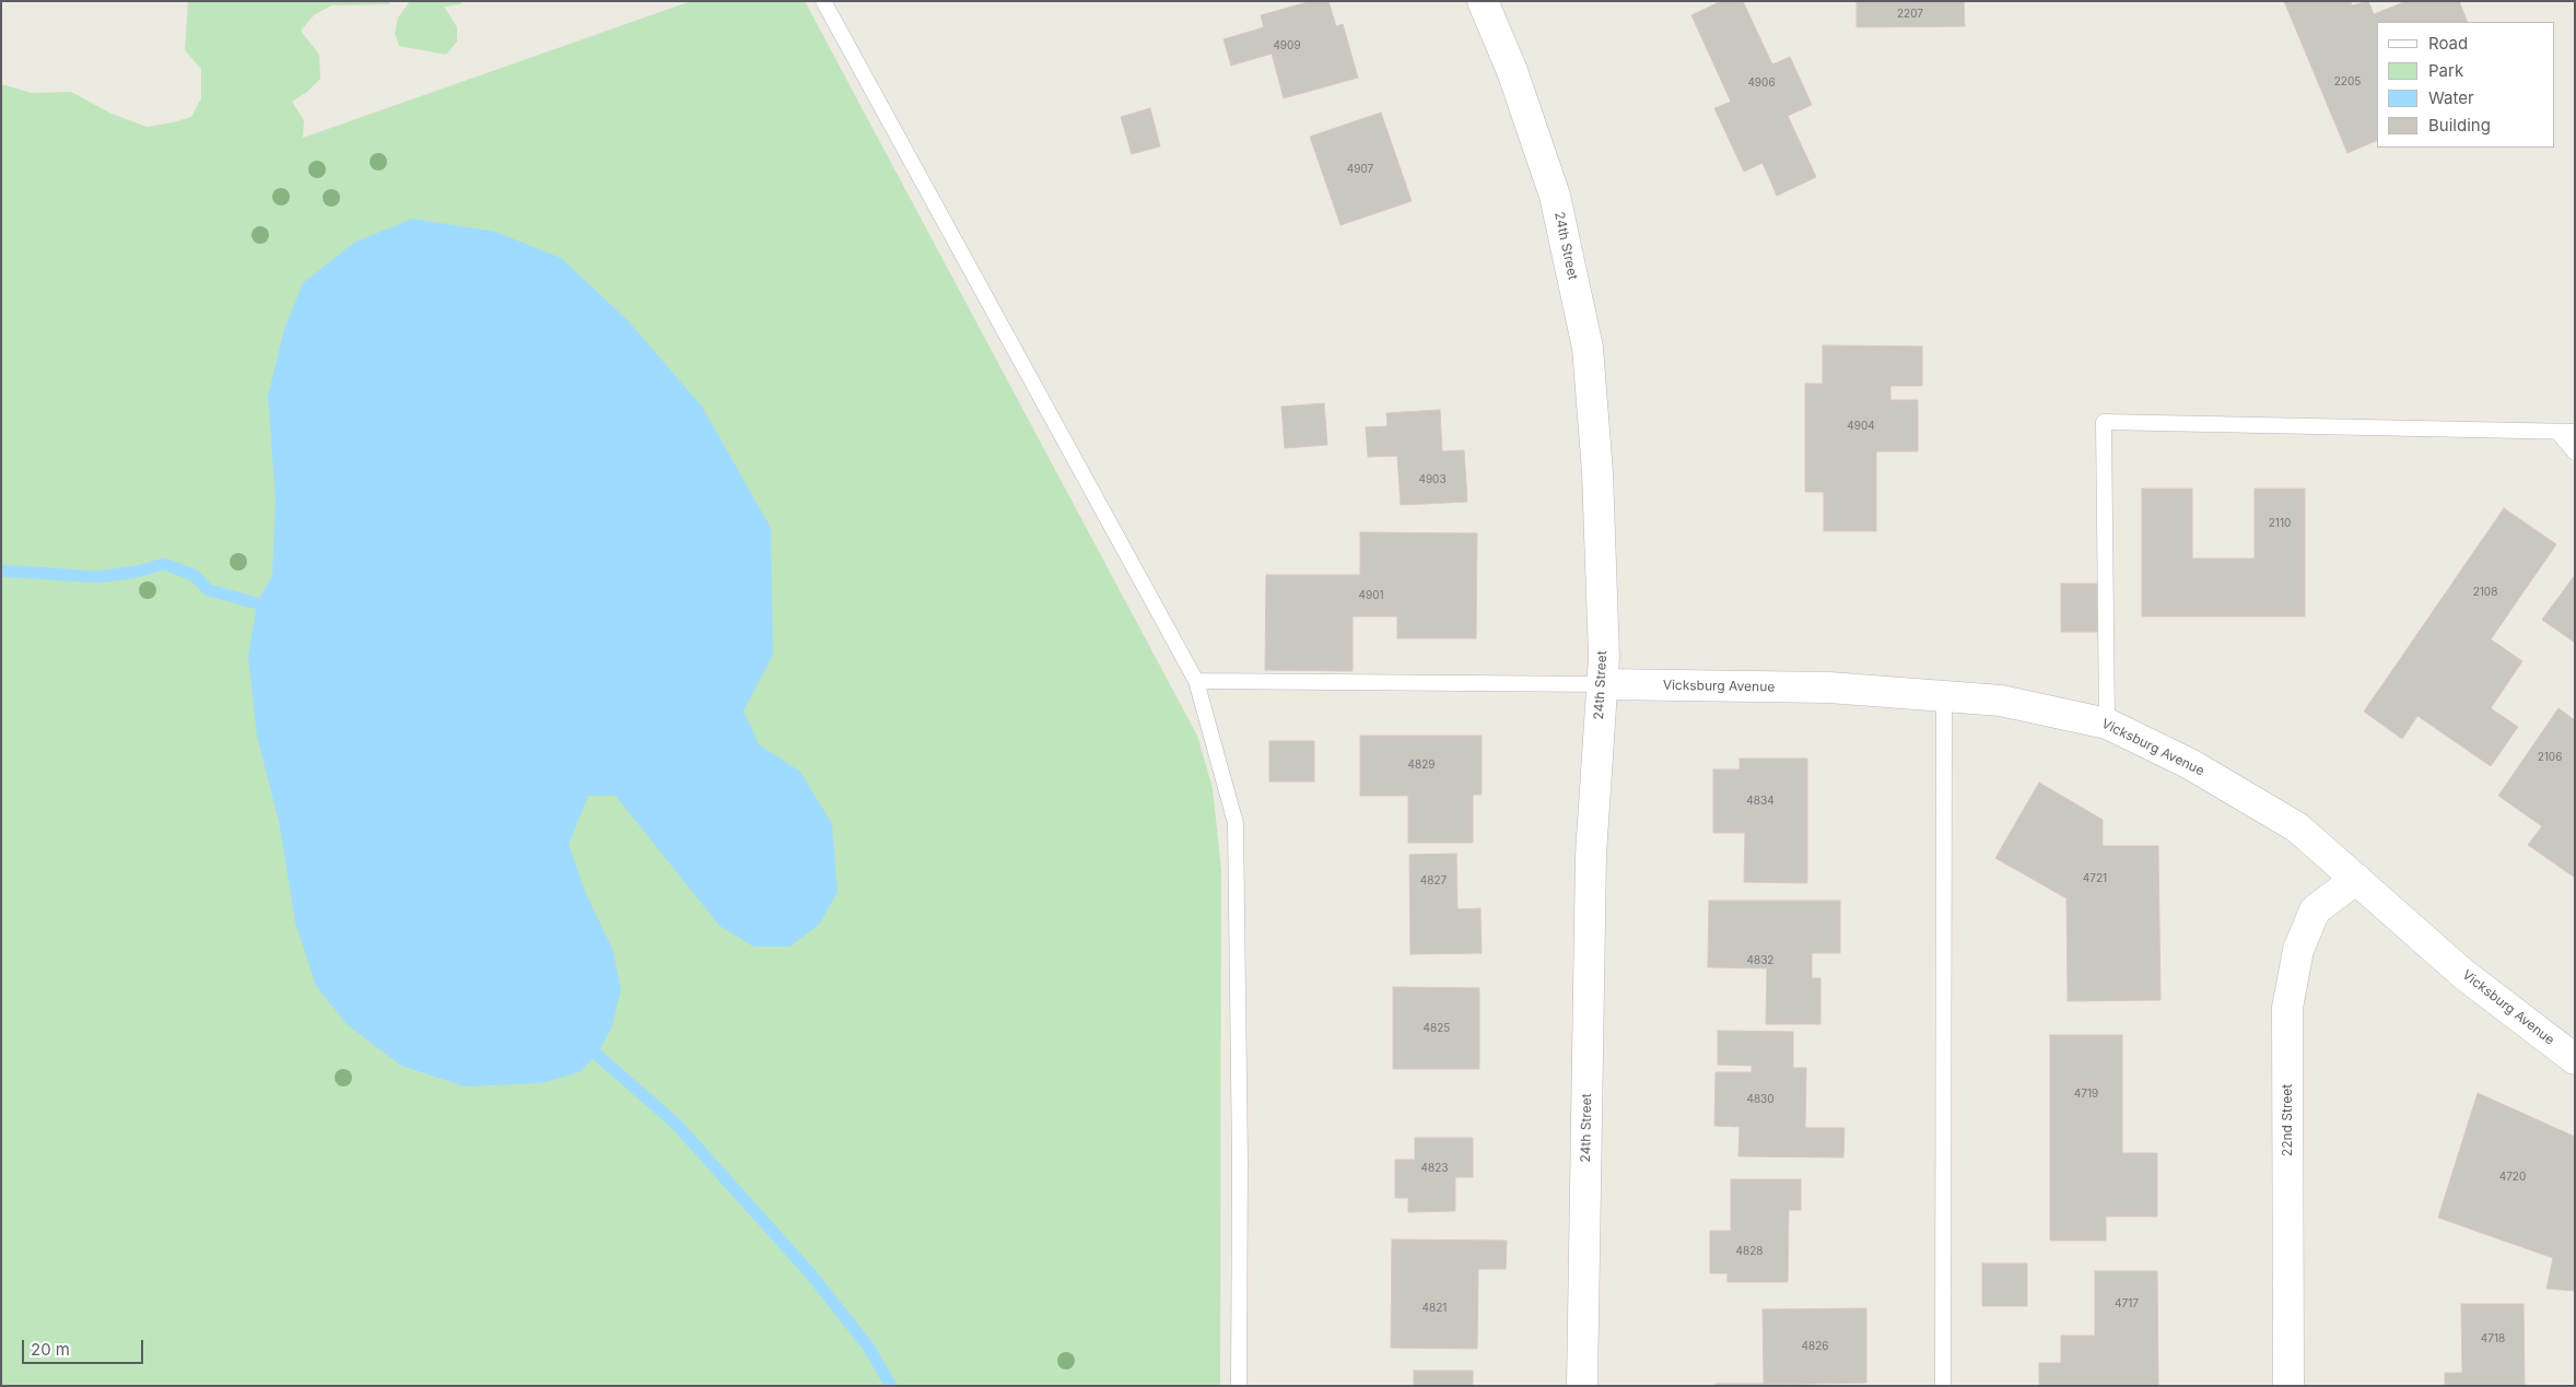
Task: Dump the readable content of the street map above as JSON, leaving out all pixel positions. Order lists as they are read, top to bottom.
{
  "streets": {
    "street": ["24th Street", "Vicksburg Avenue", "22nd Street"]
  },
  "crossings": [
    ["24th Street", "Vicksburg Avenue"],
    ["Vicksburg Avenue", "22nd Street"]
  ],
  "house_numbers": [
    "2207",
    "4909",
    "2205",
    "4906",
    "4907",
    "4904",
    "4903",
    "2110",
    "2108",
    "4901",
    "2106",
    "4829",
    "4834",
    "4721",
    "4827",
    "4832",
    "4825",
    "4719",
    "4830",
    "4823",
    "4720",
    "4828",
    "4717",
    "4821",
    "4718",
    "4826"
  ],
  "legend": [
    "Road",
    "Park",
    "Water",
    "Building"
  ],
  "scale_bar": "20 m"
}
